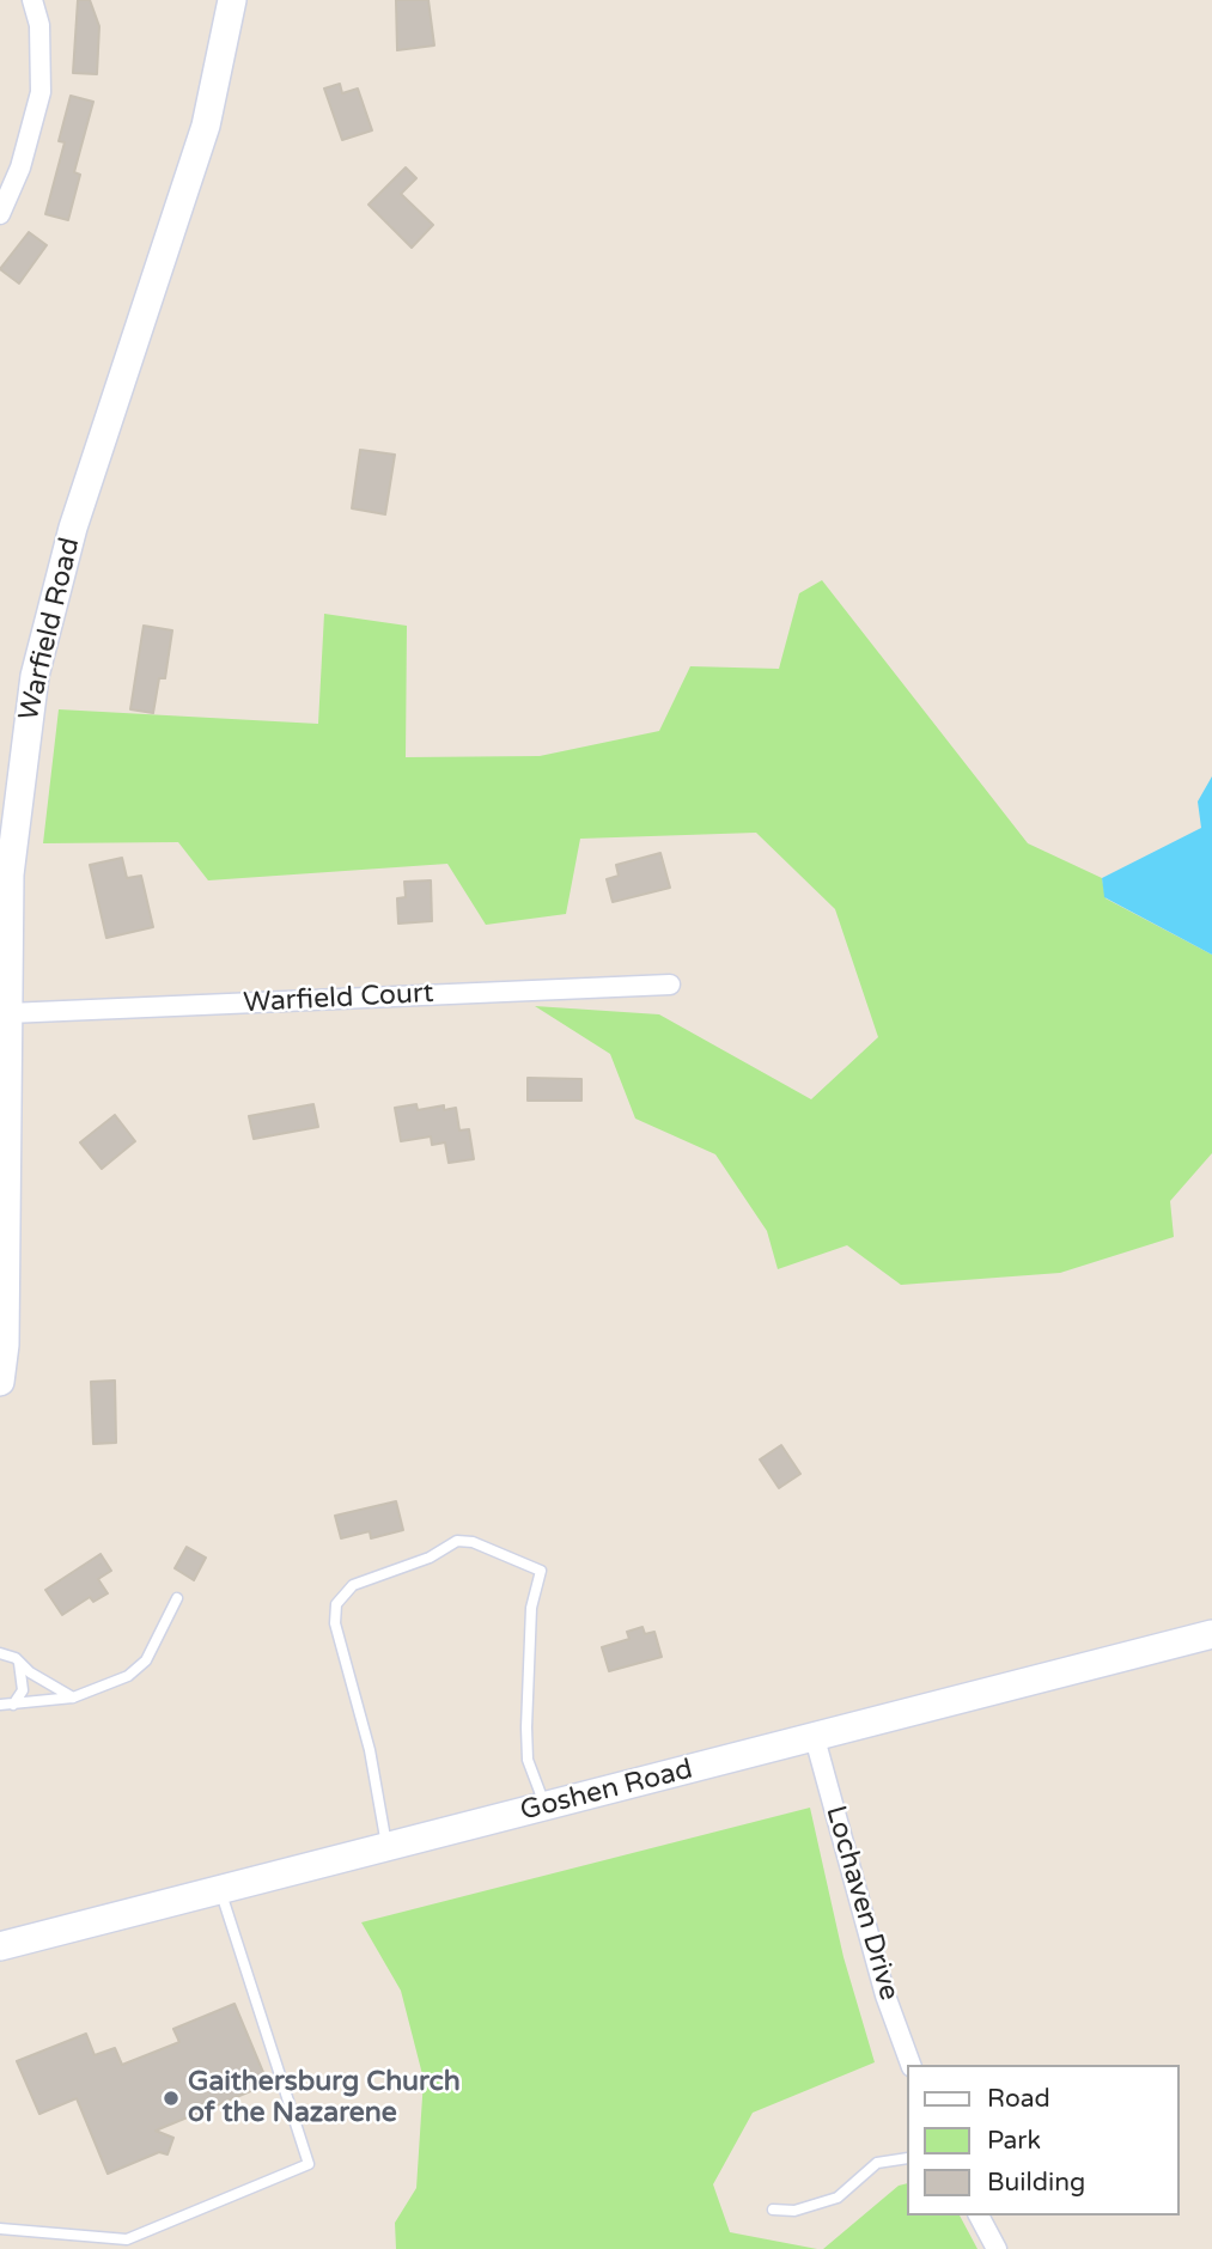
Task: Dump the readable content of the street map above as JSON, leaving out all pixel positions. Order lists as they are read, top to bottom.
{
  "streets": {
    "street": [
      "Warfield Road",
      "Warfield Court",
      "Goshen Road",
      "Lochaven Drive"
    ]
  },
  "crossings": [
    ["Warfield Road", "Warfield Court"],
    ["Goshen Road", "Lochaven Drive"]
  ],
  "places": ["Gaithersburg Church of the Nazarene"],
  "legend": ["Road", "Park", "Building"]
}
